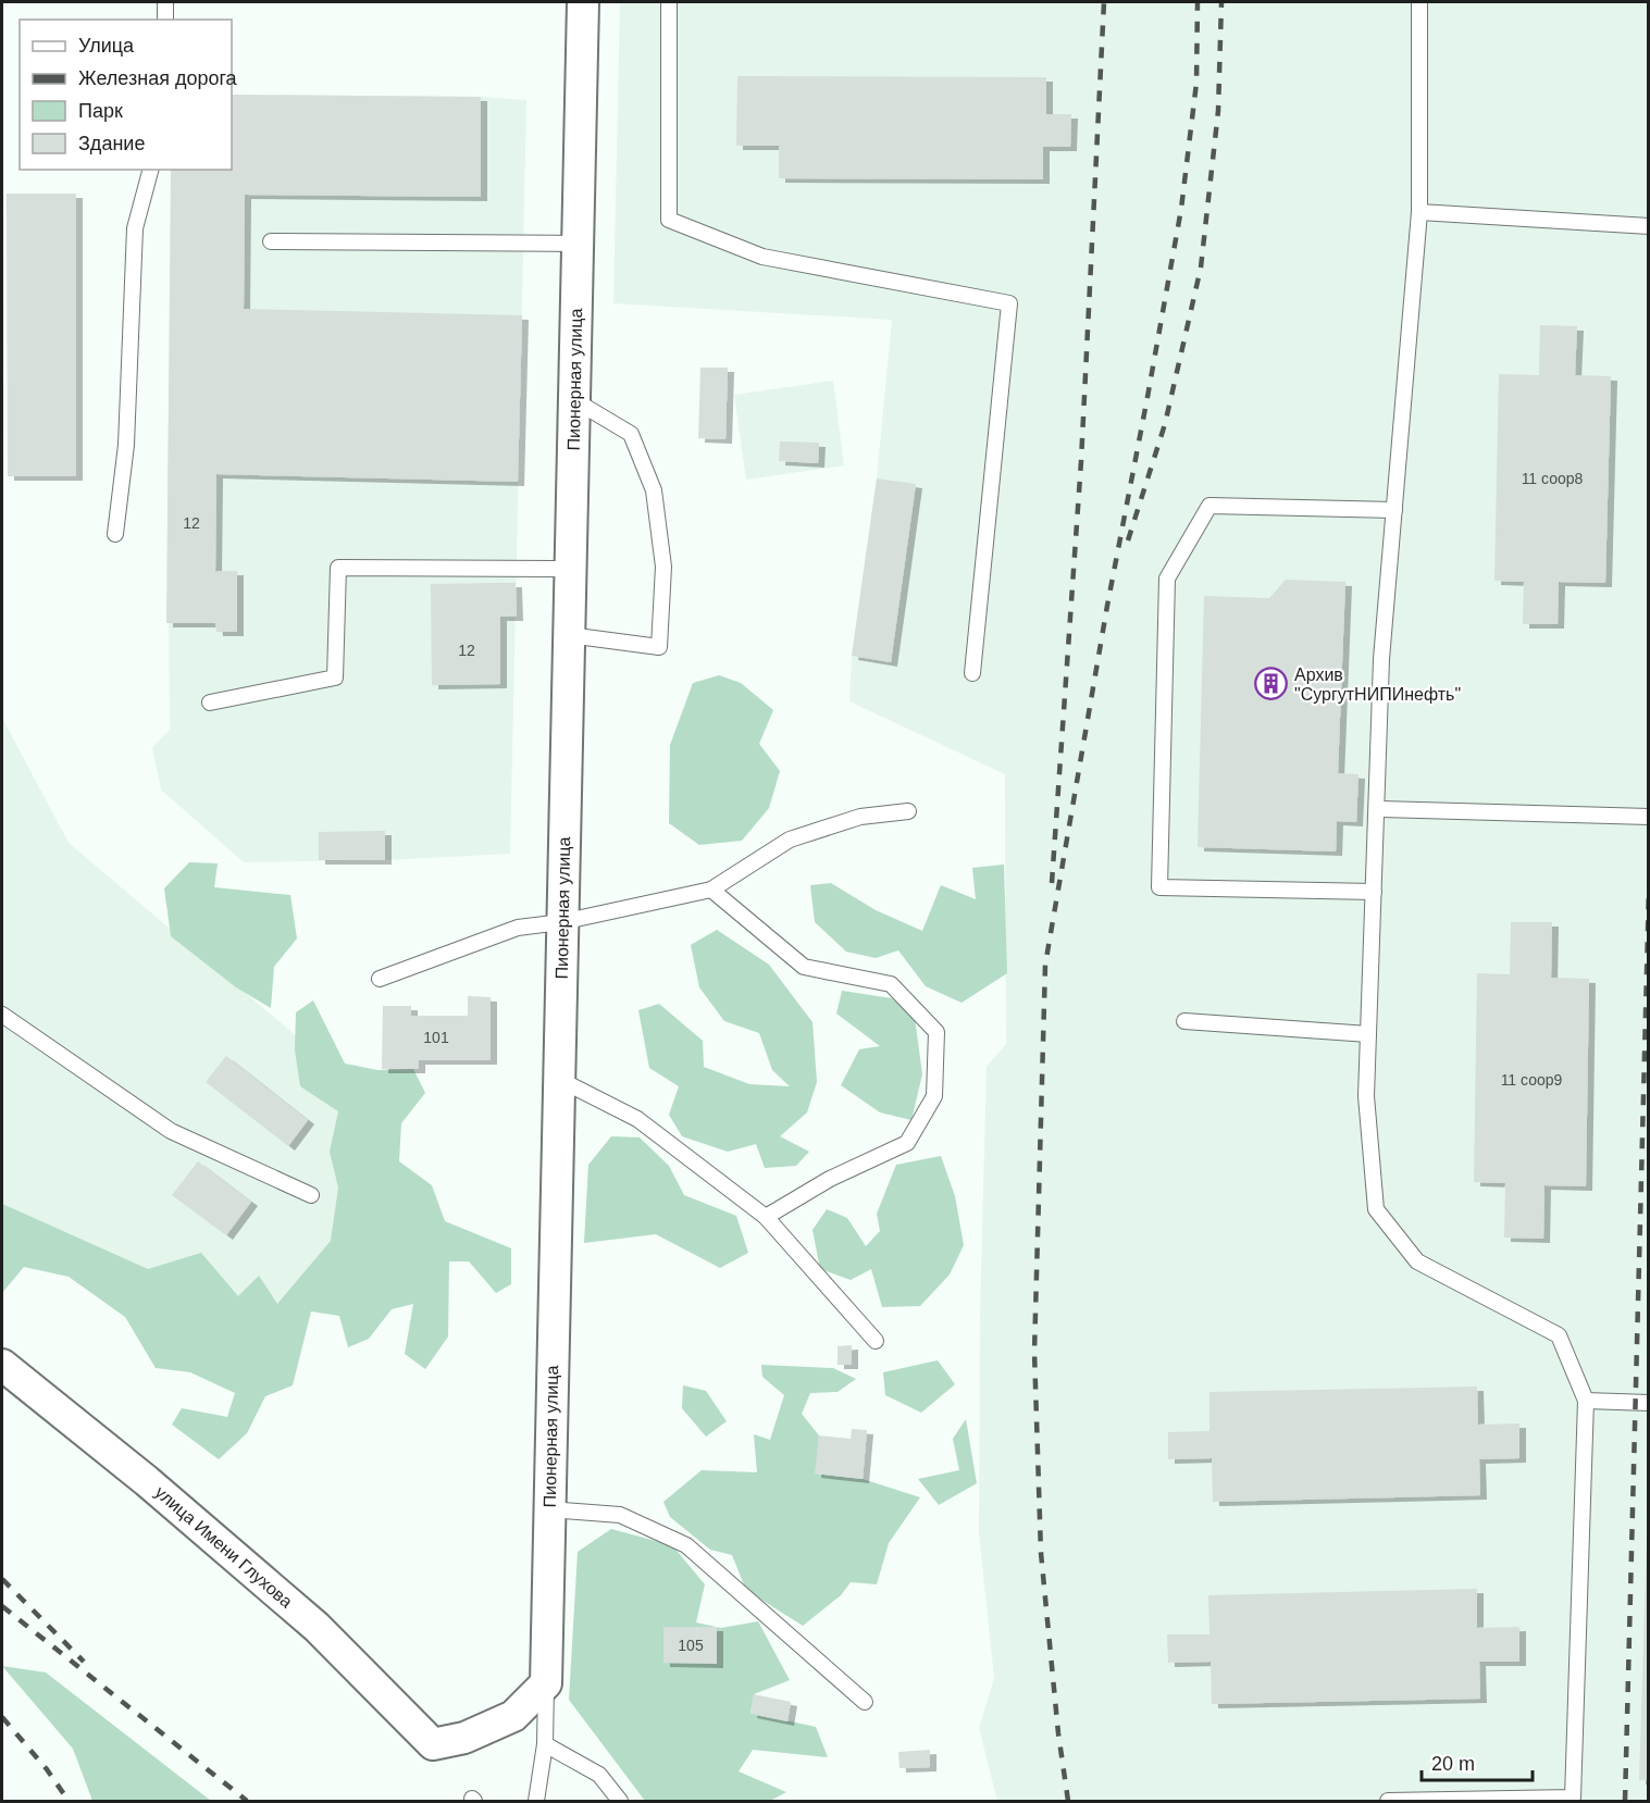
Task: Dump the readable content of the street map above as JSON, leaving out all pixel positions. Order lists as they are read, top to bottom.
{
  "streets": {
    "street": ["Пионерная улица", "улица Имени Глухова"]
  },
  "crossings": [
    ["Пионерная улица", "улица Имени Глухова"]
  ],
  "places": {
    "building": ["Архив \"СургутНИПИнефть\""]
  },
  "house_numbers": [
    "11 соор8",
    "12",
    "12",
    "101",
    "11 соор9",
    "105"
  ],
  "legend": [
    "Улица",
    "Железная дорога",
    "Парк",
    "Здание"
  ],
  "scale_bar": "20 m"
}
